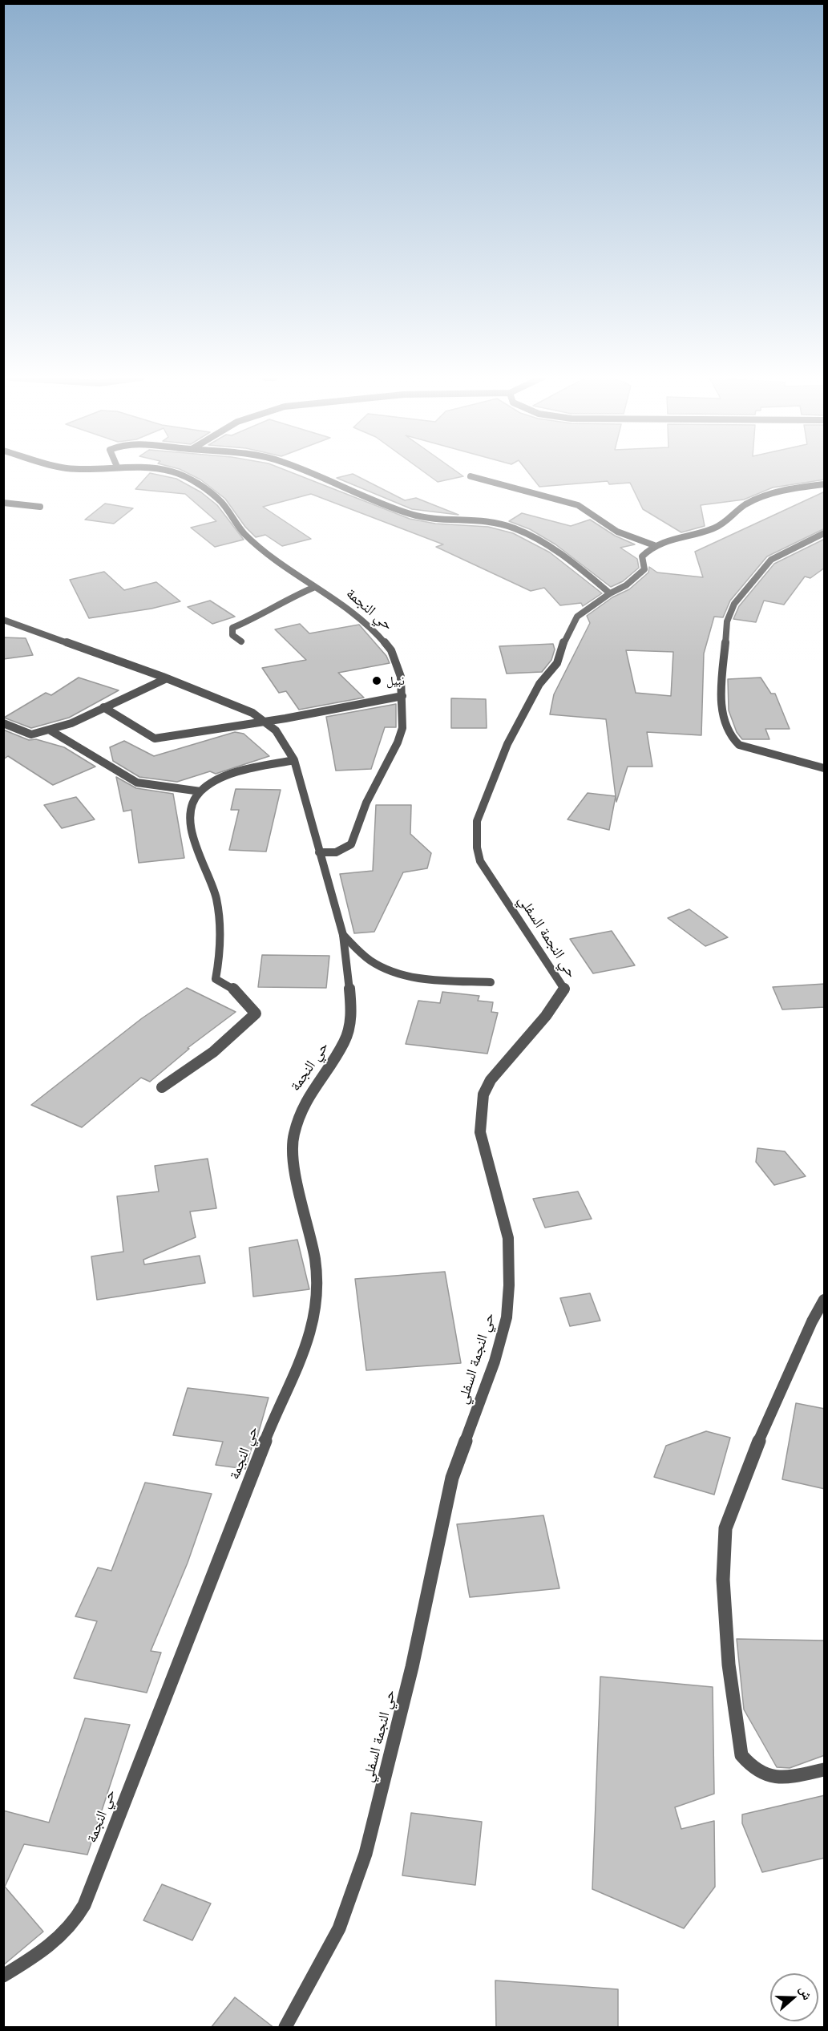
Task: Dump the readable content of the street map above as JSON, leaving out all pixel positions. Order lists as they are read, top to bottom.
{
  "streets": {
    "street": ["حي النجمة", "حي النجمة السفلي"]
  },
  "places": ["نبيل"],
  "north": "right"
}
